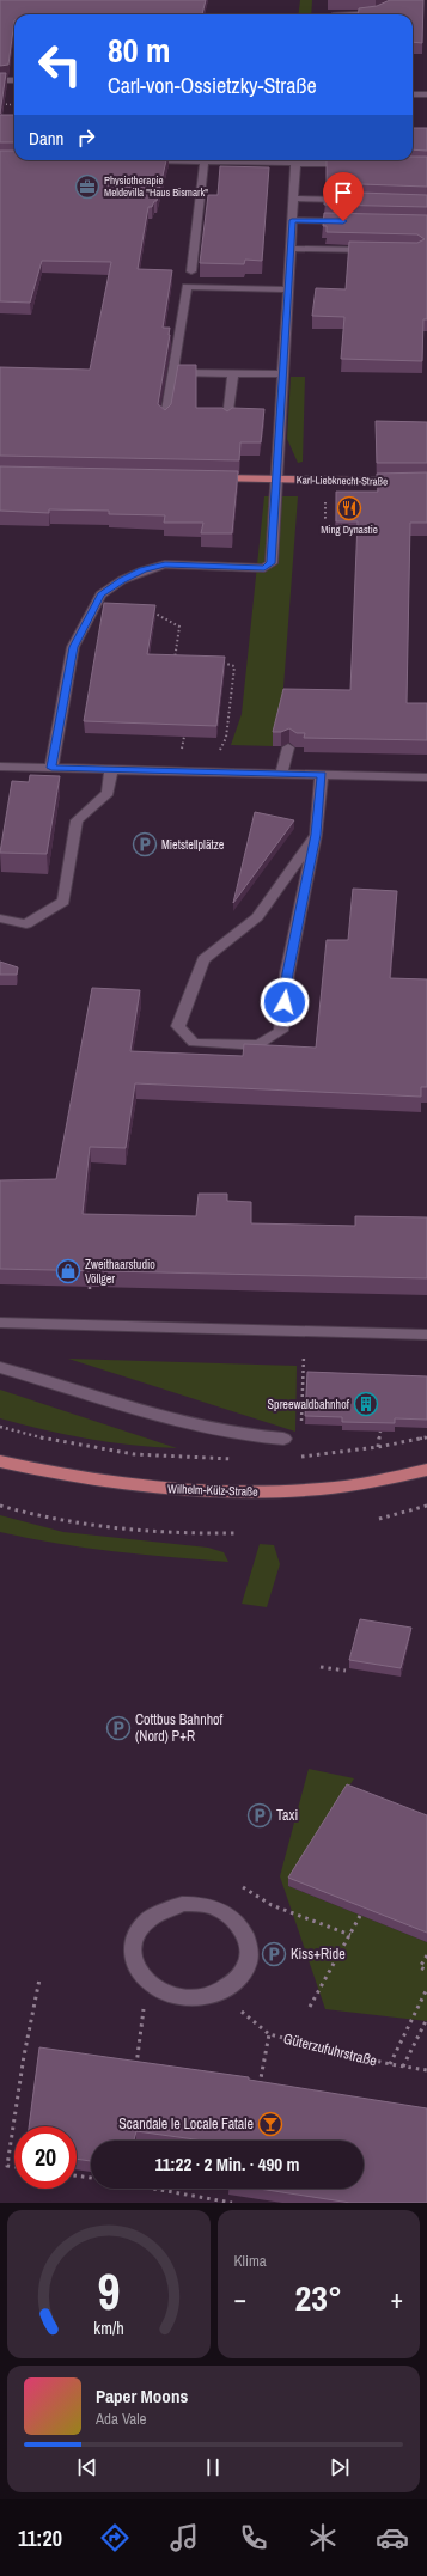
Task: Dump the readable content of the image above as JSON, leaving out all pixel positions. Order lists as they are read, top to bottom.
{
  "streets": {
    "main road": ["Karl-Liebknecht-Straße", "Wilhelm-Külz-Straße"],
    "path": ["Güterzufuhrstraße"]
  },
  "places": {
    "office": ["Physiotherapie Meldevilla \"Haus Bismark\""],
    "restaurant": ["Ming Dynastie"],
    "parking": [
      "Mietstellplätze",
      "Cottbus Bahnhof (Nord) P+R",
      "Taxi",
      "Kiss+Ride"
    ],
    "shop": ["Zweithaarstudio Völlger"],
    "building": ["Spreewaldbahnhof"],
    "bar": ["Scandale le Locale Fatale"]
  },
  "page": {
    "turn": ["80 m", "Carl-von-Ossietzky-Straße"],
    "then": "Dann",
    "limit": "20",
    "trip": "11:22 · 2 Min. · 490 m",
    "tile": "Klima",
    "heat": ["−", "23°", "+"],
    "song": ["Paper Moons", "Ada Vale"],
    "tabs": "11:20",
    "gauge": ["9", "km/h"]
  }
}
